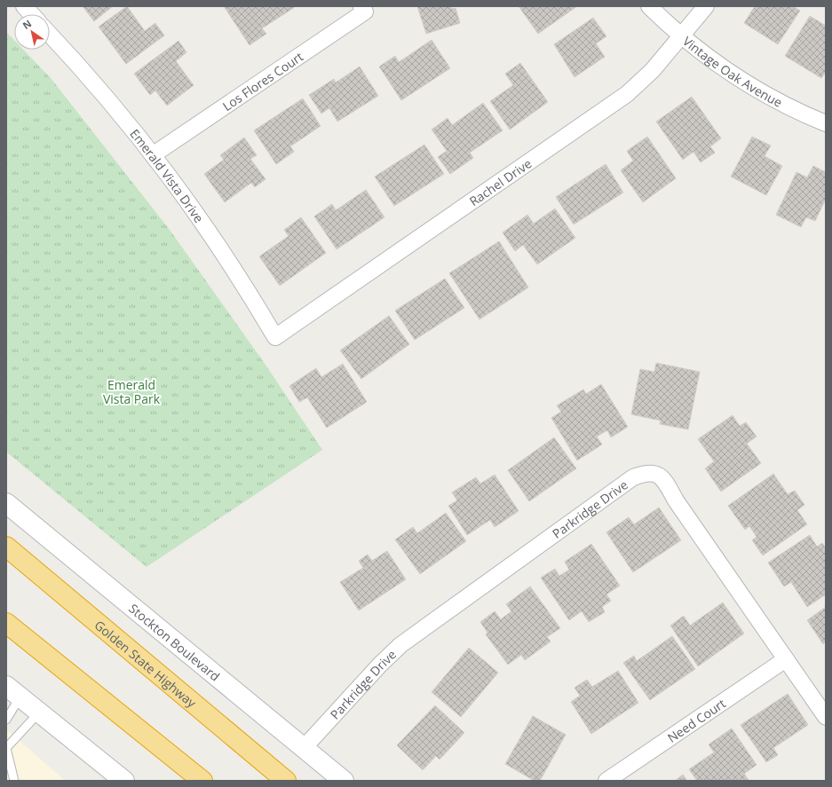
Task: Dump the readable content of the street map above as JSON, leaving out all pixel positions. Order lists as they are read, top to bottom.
{
  "streets": {
    "highway": ["Golden State Highway"],
    "street": [
      "Vintage Oak Avenue",
      "Los Flores Court",
      "Emerald Vista Drive",
      "Rachel Drive",
      "Parkridge Drive",
      "Stockton Boulevard",
      "Need Court"
    ]
  },
  "crossings": [
    ["Vintage Oak Avenue", "Rachel Drive"],
    ["Los Flores Court", "Emerald Vista Drive"],
    ["Emerald Vista Drive", "Rachel Drive"],
    ["Parkridge Drive", "Stockton Boulevard"],
    ["Parkridge Drive", "Need Court"]
  ],
  "parks": ["Emerald Vista Park"],
  "north": "top left"
}
